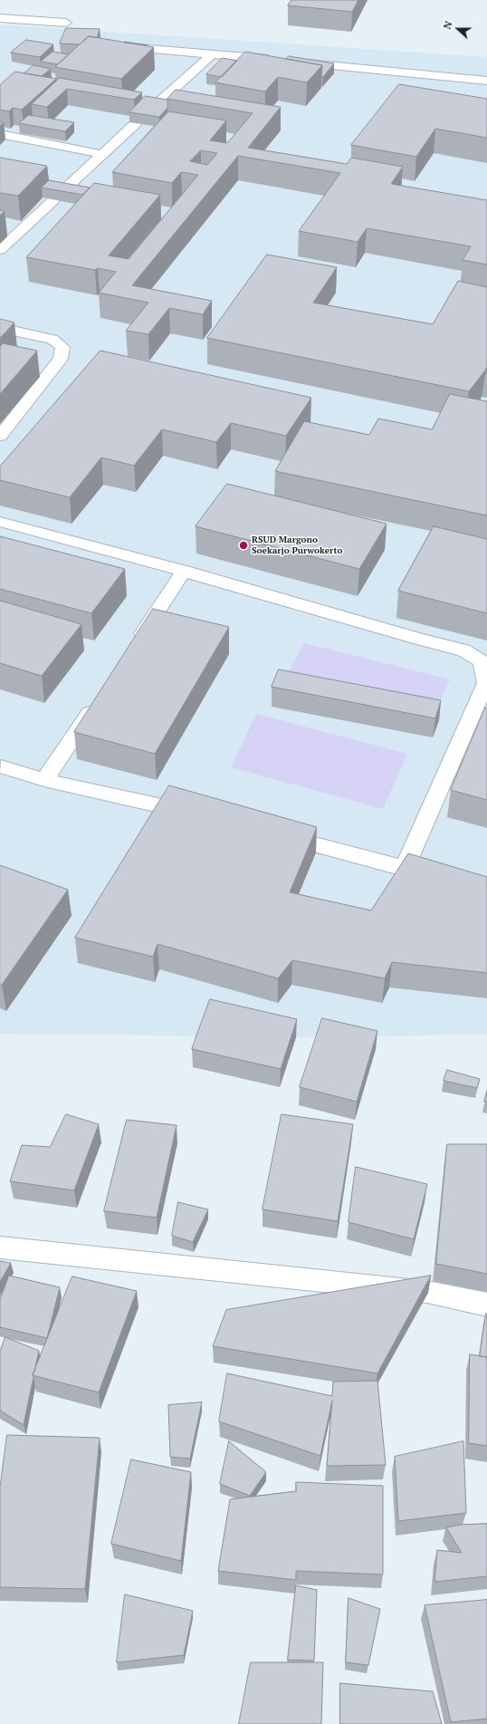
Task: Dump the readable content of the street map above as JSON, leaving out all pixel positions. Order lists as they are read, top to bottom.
{
  "places": ["RSUD Margono Soekarjo Purwokerto"],
  "north": "left"
}
